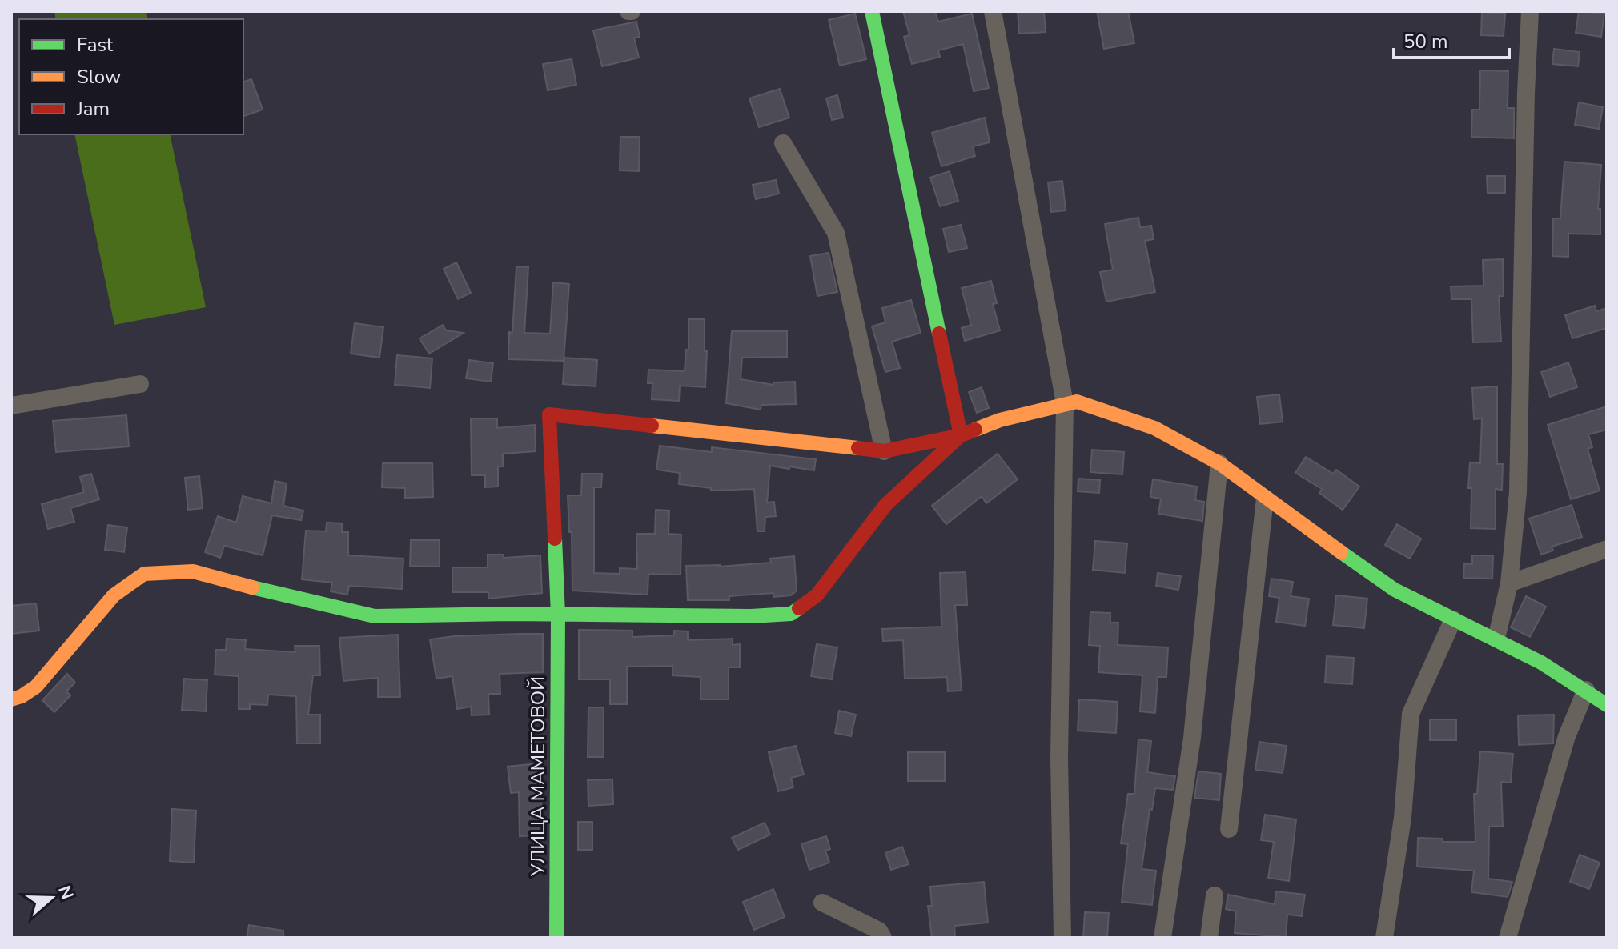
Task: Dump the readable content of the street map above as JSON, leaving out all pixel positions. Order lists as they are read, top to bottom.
{
  "streets": {
    "street": ["УЛИЦА МАМЕТОВОЙ"]
  },
  "legend": ["Fast", "Slow", "Jam"],
  "scale_bar": "50 m",
  "north": "right"
}
